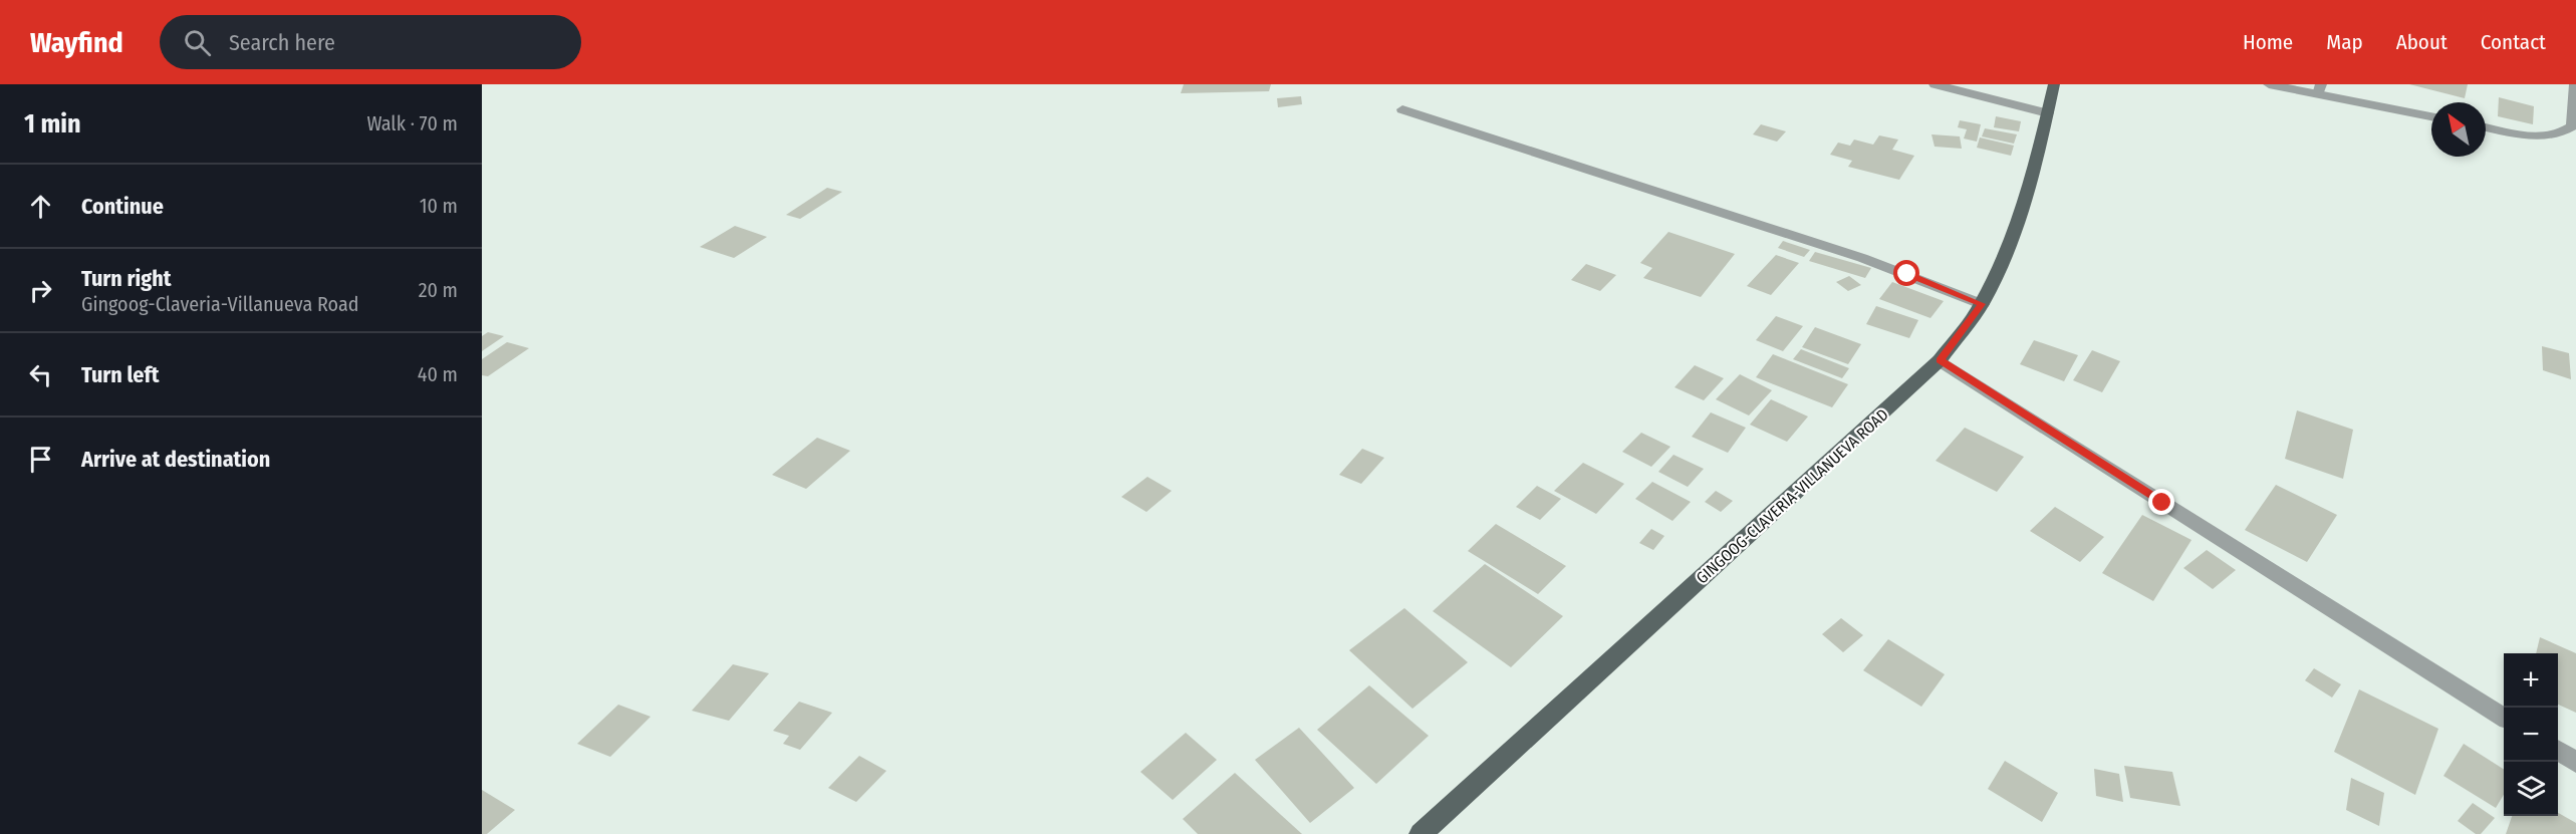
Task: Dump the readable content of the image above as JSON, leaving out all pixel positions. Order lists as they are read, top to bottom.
{
  "streets": {
    "main road": ["GINGOOG-CLAVERIA-VILLANUEVA ROAD"]
  },
  "north": "top left",
  "page": {
    "header": "Wayfind",
    "search": "Search here",
    "nav": [
      "Home",
      "Map",
      "About",
      "Contact"
    ],
    "heading": ["1 min", "Walk · 70 m"],
    "list": [
      ["Continue", "10 m"],
      ["Turn right", "Gingoog-Claveria-Villanueva Road", "20 m"],
      ["Turn left", "40 m"],
      "Arrive at destination"
    ],
    "map_buttons": ["+", "−"]
  }
}
